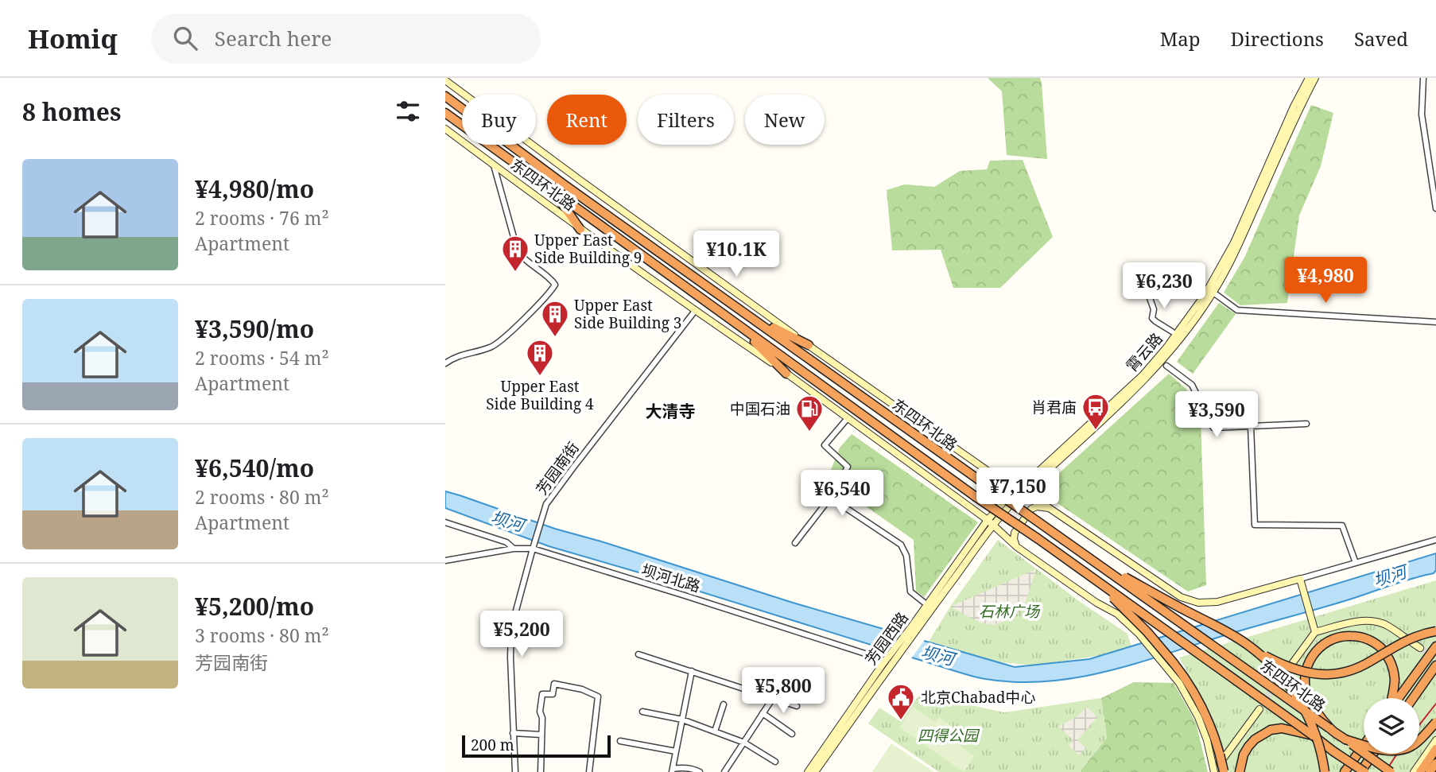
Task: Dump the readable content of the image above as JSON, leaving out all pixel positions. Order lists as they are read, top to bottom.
{
  "streets": {
    "highway": ["东四环北路"],
    "street": [
      "霄云路",
      "芳园南街",
      "坝河北路",
      "芳园西路"
    ]
  },
  "crossings": [
    ["东四环北路", "霄云路"],
    ["东四环北路", "芳园南街"],
    ["东四环北路", "芳园西路"],
    ["霄云路", "芳园西路"],
    ["芳园南街", "坝河北路"],
    ["坝河北路", "芳园西路"]
  ],
  "districts": ["大清寺"],
  "water": ["坝河"],
  "parks": ["石林广场", "四得公园"],
  "places": {
    "building": ["Upper East Side Building 9", "Upper East Side Building 3", "Upper East Side Building 4"],
    "bus stop": ["肖君庙"],
    "fuel station": ["中国石油"],
    "public building": ["北京Chabad中心"]
  },
  "scale_bar": "200 m",
  "page": {
    "header": "Homiq",
    "search": "Search here",
    "nav": ["Map", "Directions", "Saved"],
    "heading": "8 homes",
    "chip": [
      "Buy",
      "Rent",
      "Filters",
      "New"
    ],
    "list": [
      {
        "name": "¥4,980/mo",
        "note": "2 rooms · 76 m² · Apartment"
      },
      {
        "name": "¥3,590/mo",
        "note": "2 rooms · 54 m² · Apartment"
      },
      {
        "name": "¥6,540/mo",
        "note": "2 rooms · 80 m² · Apartment"
      },
      {
        "name": "¥5,200/mo",
        "note": "3 rooms · 80 m² · 芳园南街"
      }
    ],
    "price": [
      "¥10.1K",
      "¥4,980",
      "¥6,230",
      "¥3,590",
      "¥7,150",
      "¥6,540",
      "¥5,200",
      "¥5,800"
    ],
    "scale": "200 m"
  }
}
